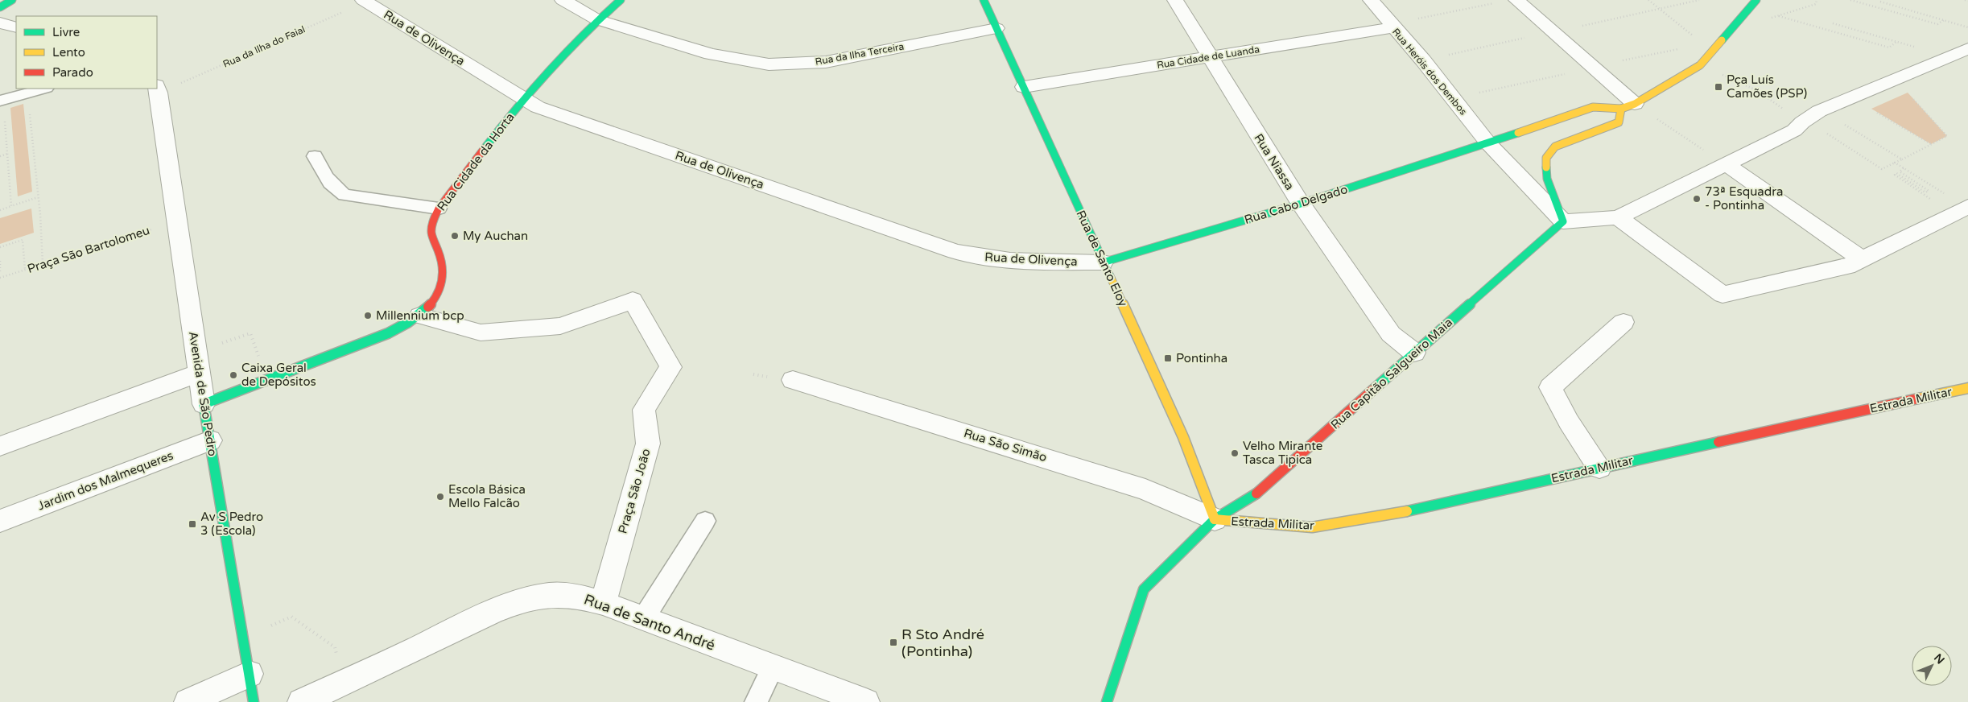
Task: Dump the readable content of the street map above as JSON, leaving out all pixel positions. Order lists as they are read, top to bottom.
{
  "streets": {
    "street": [
      "Rua de Olivença",
      "Rua da Ilha Terceira",
      "Rua Cidade de Luanda",
      "Rua Heróis dos Dembos",
      "Rua Cidade da Horta",
      "Rua Niassa",
      "Rua Cabo Delgado",
      "Rua de Santo Eloy",
      "Rua Capitão Salgueiro Maia",
      "Avenida de São Pedro",
      "Estrada Militar",
      "Rua São Simão",
      "Jardim dos Malmequeres",
      "Praça São João",
      "Rua de Santo André"
    ],
    "path": ["Rua da Ilha do Faial", "Praça São Bartolomeu"]
  },
  "crossings": [
    ["Rua de Olivença", "Rua da Ilha do Faial"],
    ["Rua de Olivença", "Rua Cidade da Horta"],
    ["Rua de Olivença", "Rua Cabo Delgado"],
    ["Rua de Olivença", "Rua de Santo Eloy"],
    ["Rua da Ilha do Faial", "Avenida de São Pedro"],
    ["Rua da Ilha Terceira", "Rua Cidade da Horta"],
    ["Rua da Ilha Terceira", "Rua de Santo Eloy"],
    ["Rua Cidade de Luanda", "Rua Heróis dos Dembos"],
    ["Rua Cidade de Luanda", "Rua Niassa"],
    ["Rua Cidade de Luanda", "Rua de Santo Eloy"],
    ["Rua Heróis dos Dembos", "Rua Cabo Delgado"],
    ["Rua Heróis dos Dembos", "Rua Capitão Salgueiro Maia"],
    ["Rua Cidade da Horta", "Avenida de São Pedro"],
    ["Rua Cidade da Horta", "Praça São João"],
    ["Rua Niassa", "Rua Cabo Delgado"],
    ["Rua Niassa", "Rua Capitão Salgueiro Maia"],
    ["Rua Cabo Delgado", "Rua de Santo Eloy"],
    ["Praça São Bartolomeu", "Avenida de São Pedro"],
    ["Rua de Santo Eloy", "Rua Capitão Salgueiro Maia"],
    ["Rua de Santo Eloy", "Estrada Militar"],
    ["Rua de Santo Eloy", "Rua São Simão"],
    ["Rua Capitão Salgueiro Maia", "Estrada Militar"],
    ["Rua Capitão Salgueiro Maia", "Rua São Simão"],
    ["Avenida de São Pedro", "Jardim dos Malmequeres"],
    ["Estrada Militar", "Rua São Simão"],
    ["Praça São João", "Rua de Santo André"]
  ],
  "places": {
    "transit": [
      "Pça Luís Camões (PSP)",
      "Pontinha",
      "Av S Pedro 3 (Escola)",
      "R Sto André (Pontinha)"
    ],
    "other": [
      "73ª Esquadra - Pontinha",
      "My Auchan",
      "Millennium bcp",
      "Caixa Geral de Depósitos",
      "Velho Mirante Tasca Tipica",
      "Escola Básica Mello Falcão"
    ]
  },
  "legend": ["Livre", "Lento", "Parado"],
  "north": "top right"
}
